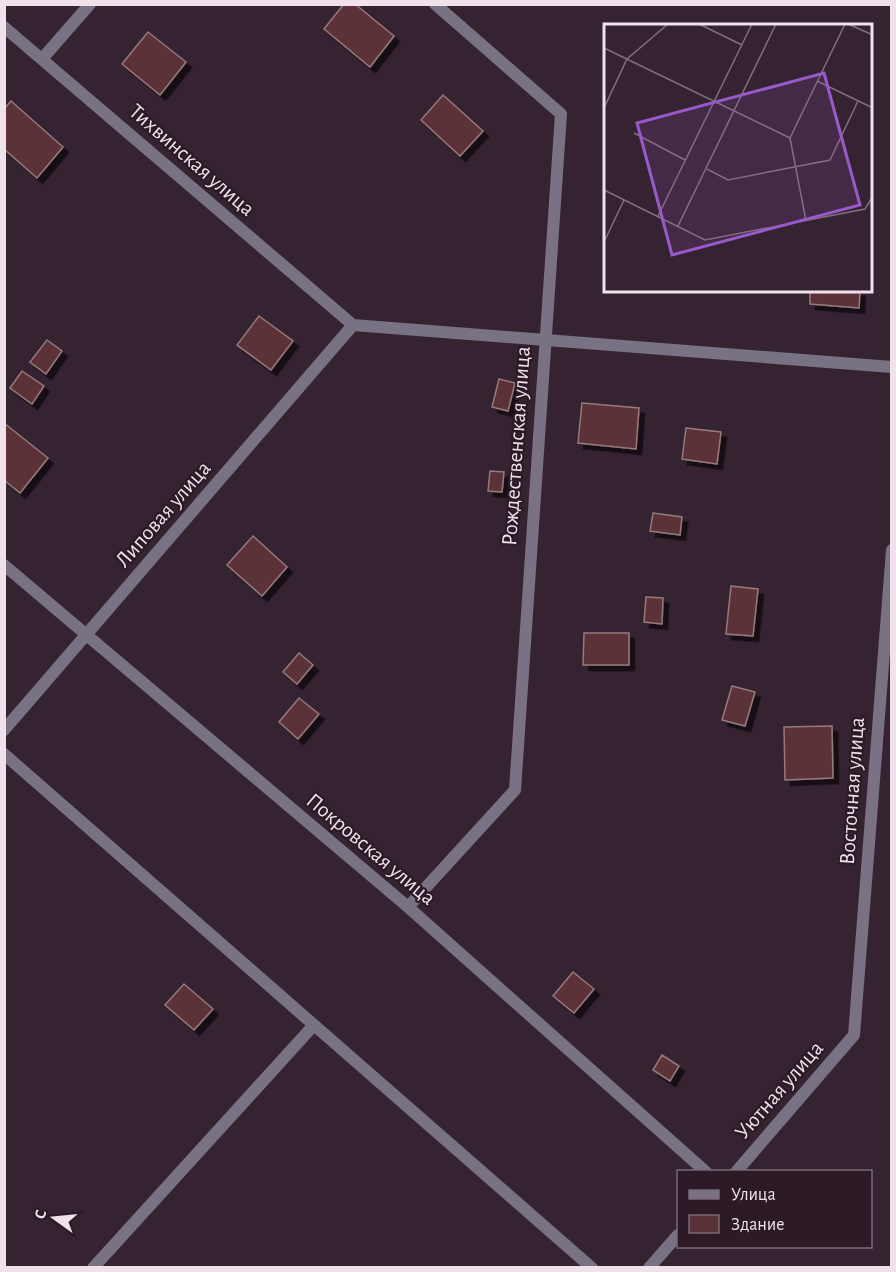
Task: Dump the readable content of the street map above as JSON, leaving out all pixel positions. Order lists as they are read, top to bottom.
{
  "streets": {
    "street": [
      "Тихвинская улица",
      "Рождественская улица",
      "Липовая улица",
      "Восточная улица",
      "Покровская улица",
      "Уютная улица"
    ]
  },
  "crossings": [
    ["Тихвинская улица", "Липовая улица"],
    ["Рождественская улица", "Покровская улица"],
    ["Липовая улица", "Покровская улица"],
    ["Восточная улица", "Уютная улица"]
  ],
  "legend": ["Улица", "Здание"],
  "north": "left"
}
